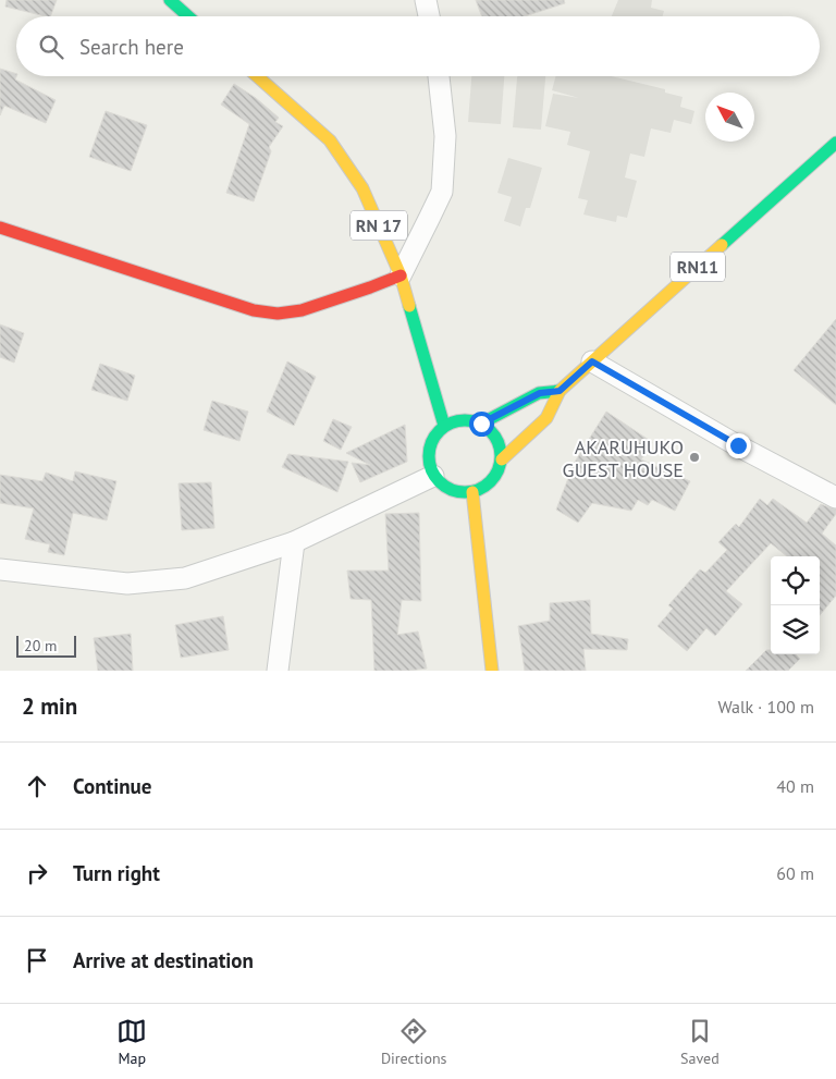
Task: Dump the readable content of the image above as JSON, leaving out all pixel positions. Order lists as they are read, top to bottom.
{
  "streets": {
    "main road": ["RN 17", "RN11"]
  },
  "crossings": [
    ["RN 17", "RN11"]
  ],
  "places": ["AKARUHUKO GUEST HOUSE"],
  "scale_bar": "20 m",
  "north": "top left",
  "page": {
    "search": "Search here",
    "scale": "20 m",
    "heading": ["2 min", "Walk · 100 m"],
    "list": [
      ["Continue", "40 m"],
      ["Turn right", "60 m"],
      "Arrive at destination"
    ],
    "nav": ["Map", "Directions", "Saved"]
  }
}
